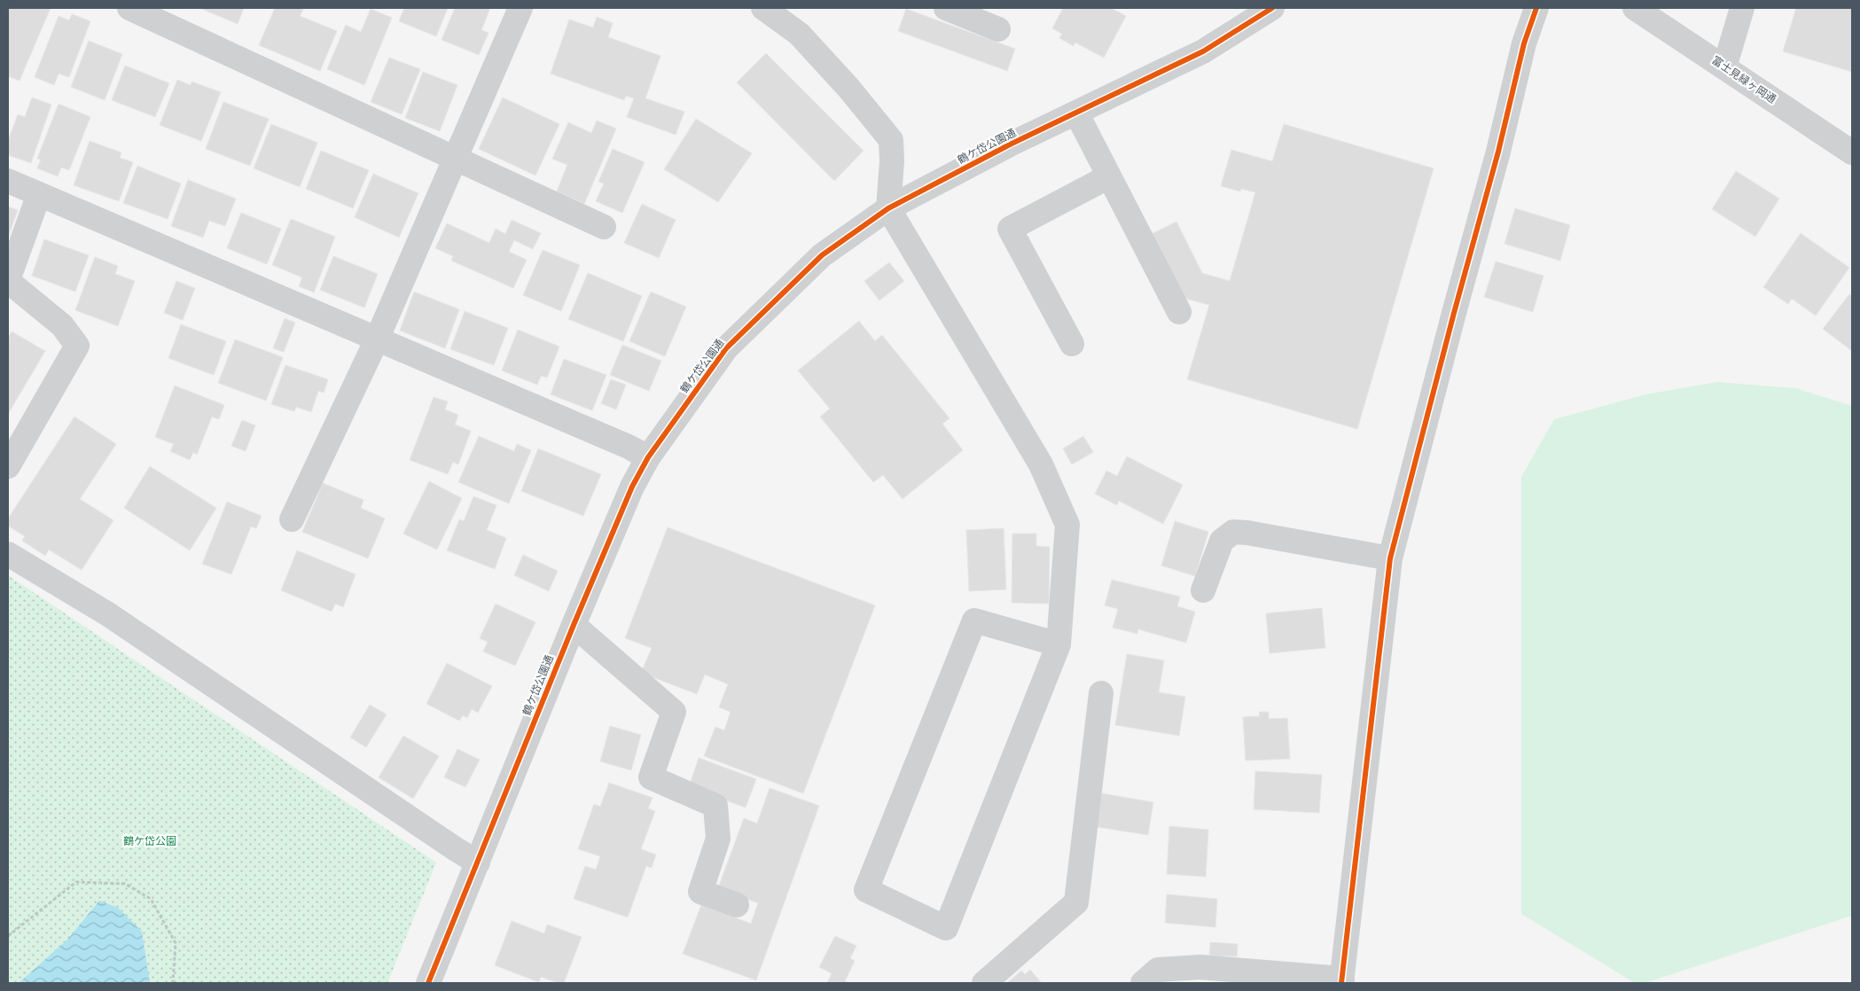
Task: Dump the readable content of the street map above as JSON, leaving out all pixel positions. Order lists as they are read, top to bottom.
{
  "streets": {
    "street": ["富士見緑ヶ岡通", "鶴ケ岱公園通"]
  },
  "parks": ["鶴ケ岱公園"]
}
